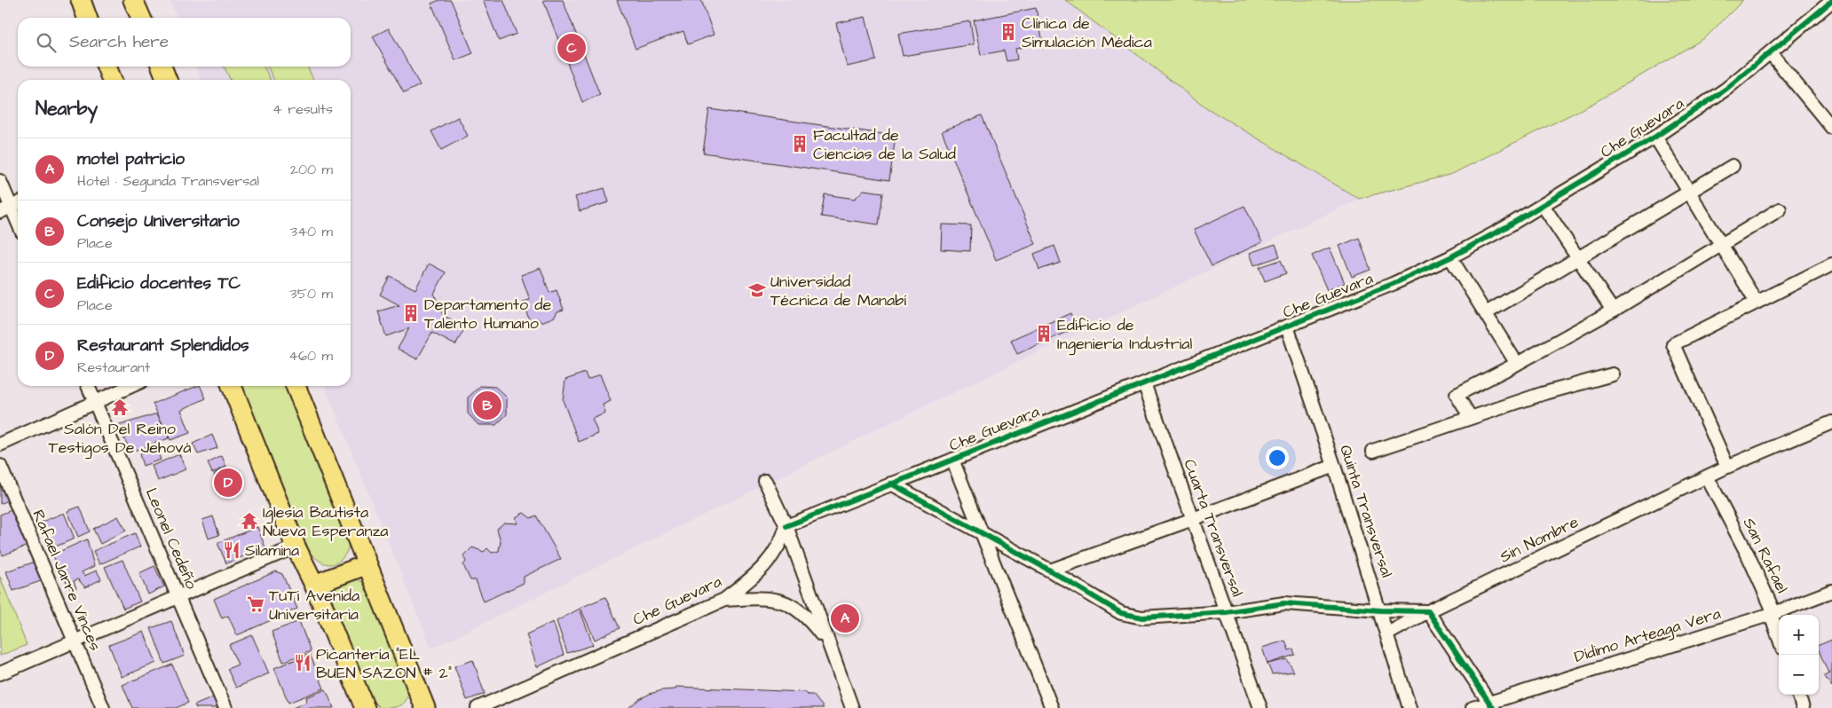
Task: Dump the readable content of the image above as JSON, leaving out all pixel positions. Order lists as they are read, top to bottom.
{
  "streets": {
    "street": [
      "Che Guevara",
      "Quinta Transversal",
      "Cuarta Transversal",
      "Leonel Cedeño",
      "Sin Nombre",
      "San Rafael",
      "Rafael Jarre Vinces",
      "Dídimo Arteaga Vera"
    ]
  },
  "crossings": [
    ["Che Guevara", "Quinta Transversal"],
    ["Che Guevara", "Cuarta Transversal"],
    ["Quinta Transversal", "Sin Nombre"],
    ["Sin Nombre", "San Rafael"],
    ["San Rafael", "Dídimo Arteaga Vera"]
  ],
  "places": {
    "building": [
      "Clínica de Simulación Médica",
      "Facultad de Ciencias de la Salud",
      "Departamento de Talento Humano",
      "Edificio de Ingeniería Industrial"
    ],
    "school or university": ["Universidad Técnica de Manabí"],
    "temple": ["Salón Del Reino Testigos De Jehová", "Iglesia Bautista Nueva Esperanza"],
    "restaurant": ["Silamina", "Picantería \"EL BUEN SAZON # 2\""],
    "supermarket": ["TuTi Avenida Universitaria"]
  },
  "page": {
    "search": "Search here",
    "pins": [
      "C",
      "B",
      "D",
      "A"
    ],
    "heading": ["Nearby", "4 results"],
    "list": [
      {
        "mark": "A",
        "name": "motel patricio",
        "note": "Hotel · Segunda Transversal",
        "value": "200 m"
      },
      {
        "mark": "B",
        "name": "Consejo Universitario",
        "note": "Place",
        "value": "340 m"
      },
      {
        "mark": "C",
        "name": "Edificio docentes TC",
        "note": "Place",
        "value": "350 m"
      },
      {
        "mark": "D",
        "name": "Restaurant Splendidos",
        "note": "Restaurant",
        "value": "460 m"
      }
    ],
    "map_buttons": ["+", "−"]
  }
}
